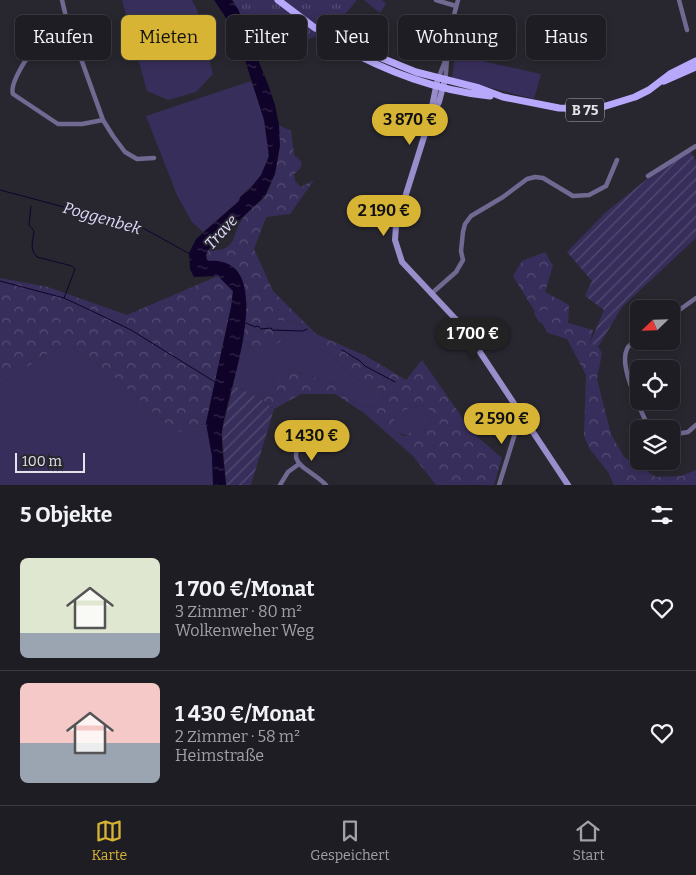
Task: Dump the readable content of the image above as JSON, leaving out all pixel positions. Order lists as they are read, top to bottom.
{
  "streets": {
    "main road": ["B 75"]
  },
  "water": ["Poggenbek", "Trave"],
  "scale_bar": "100 m",
  "north": "bottom left",
  "page": {
    "chip": [
      "Kaufen",
      "Mieten",
      "Filter",
      "Neu",
      "Wohnung",
      "Haus"
    ],
    "price": [
      "3 870 €",
      "2 190 €",
      "1 700 €",
      "2 590 €",
      "1 430 €"
    ],
    "scale": "100 m",
    "heading": "5 Objekte",
    "list": [
      {
        "name": "1 700 €/Monat",
        "note": "3 Zimmer · 80 m² · Wolkenweher Weg"
      },
      {
        "name": "1 430 €/Monat",
        "note": "2 Zimmer · 58 m² · Heimstraße"
      }
    ],
    "tabs": ["Karte", "Gespeichert", "Start"]
  }
}
